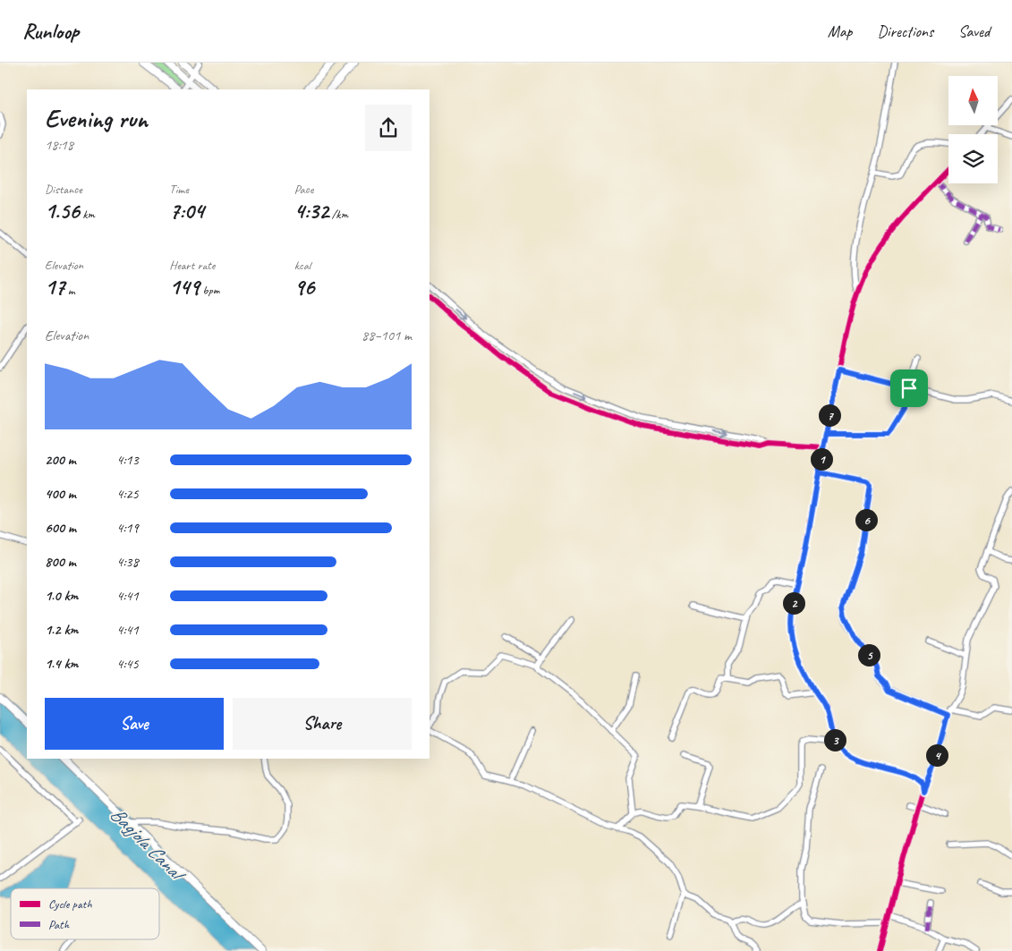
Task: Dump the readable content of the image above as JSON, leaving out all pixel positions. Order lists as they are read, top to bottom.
{
  "water": ["Bagjola Canal"],
  "legend": ["Cycle path", "Path"],
  "north": "top",
  "page": {
    "header": "Runloop",
    "nav": ["Map", "Directions", "Saved"],
    "heading": ["Evening run", "18:18"],
    "stats": [
      ["Distance", "1.56 km"],
      ["Time", "7:04"],
      ["Pace", "4:32 /km"],
      ["Elevation", "17 m"],
      ["Heart rate", "149 bpm"],
      ["kcal", "96"]
    ],
    "chart": ["Elevation", "88–101 m"],
    "pins": [
      "7",
      "1",
      "6",
      "2",
      "5",
      "3",
      "4"
    ],
    "list": [
      {
        "name": "200 m",
        "note": "4:13"
      },
      {
        "name": "400 m",
        "note": "4:25"
      },
      {
        "name": "600 m",
        "note": "4:19"
      },
      {
        "name": "800 m",
        "note": "4:38"
      },
      {
        "name": "1.0 km",
        "note": "4:41"
      },
      {
        "name": "1.2 km",
        "note": "4:41"
      },
      {
        "name": "1.4 km",
        "note": "4:45"
      }
    ],
    "buttons": ["Save", "Share"]
  }
}
